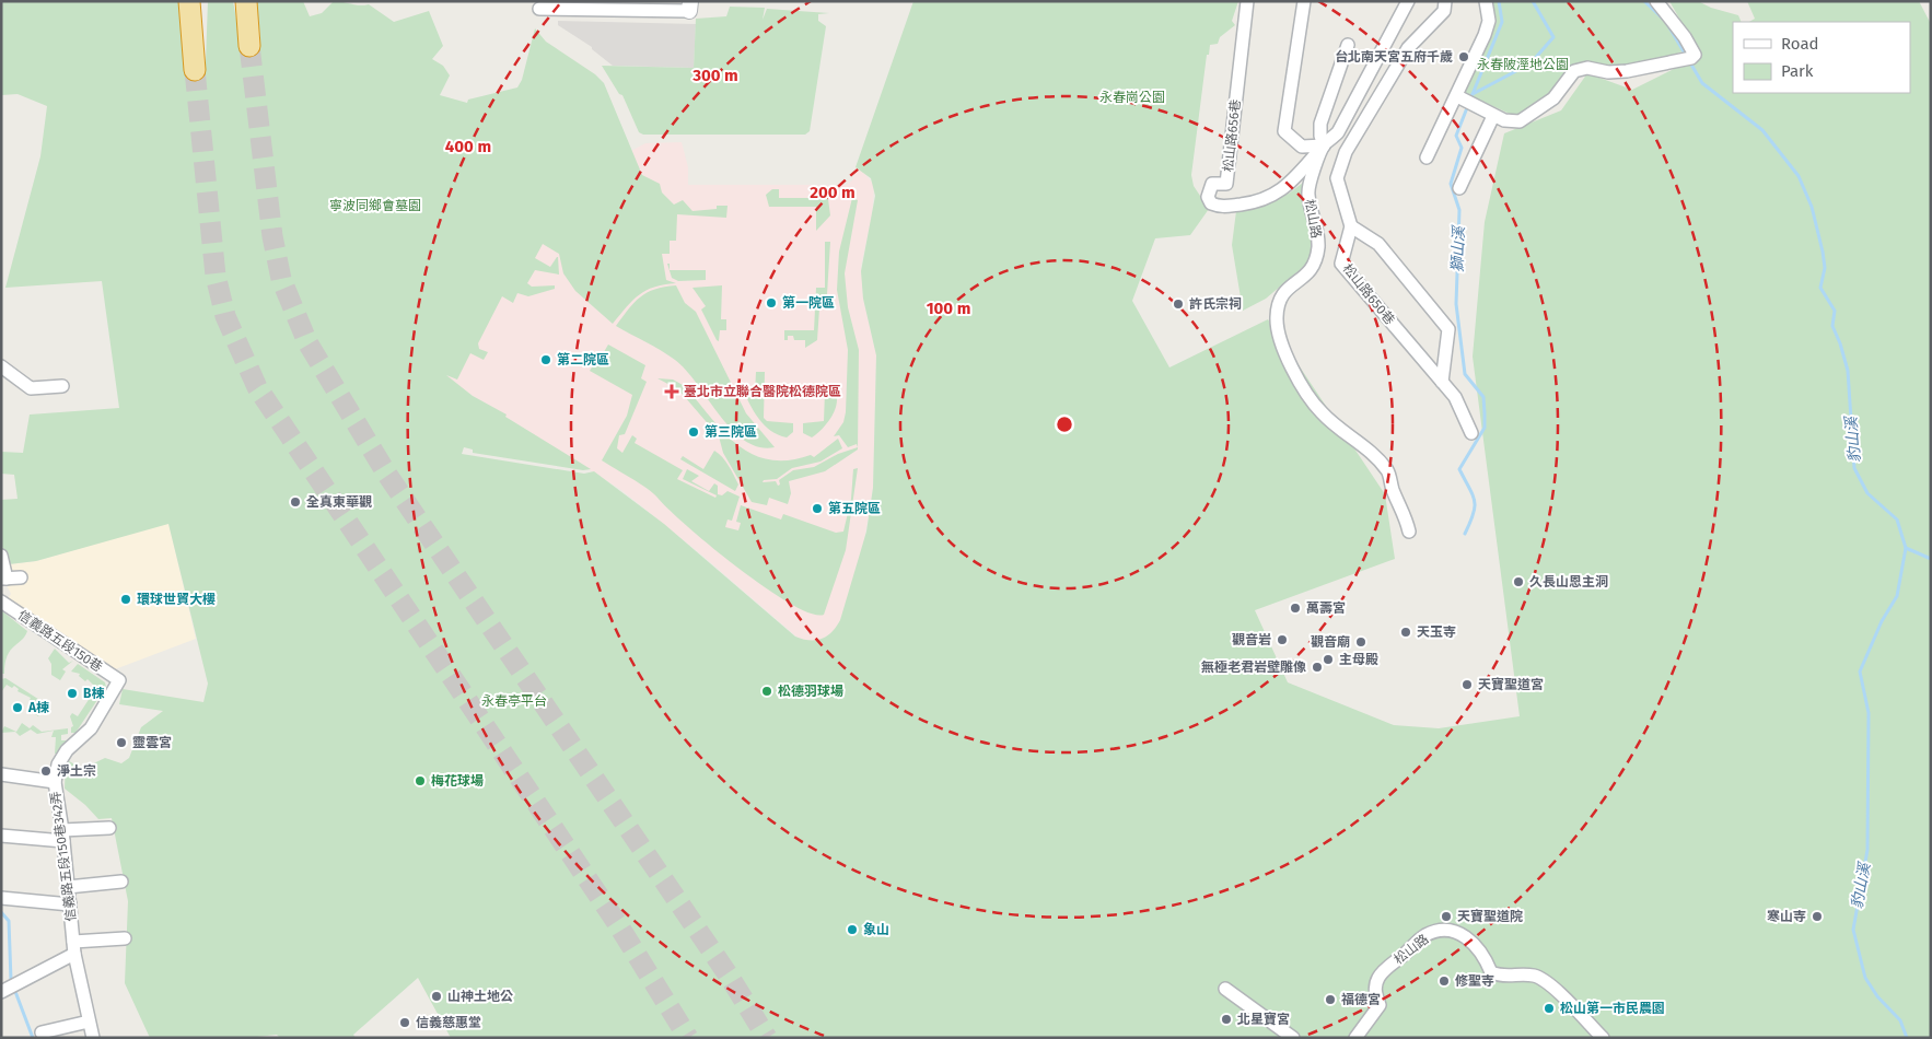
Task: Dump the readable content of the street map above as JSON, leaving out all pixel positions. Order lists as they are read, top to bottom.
{
  "streets": {
    "street": [
      "松山路656巷",
      "松山路",
      "松山路650巷",
      "信義路五段150巷",
      "信義路五段150巷342弄"
    ]
  },
  "crossings": [
    ["松山路656巷", "松山路"],
    ["信義路五段150巷", "信義路五段150巷342弄"]
  ],
  "water": ["獅山溪", "豹山溪"],
  "parks": [
    "永春陂溼地公園",
    "永春崗公園",
    "寧波同鄉會墓園",
    "永春亭平台"
  ],
  "places": {
    "other": [
      "台北南天宮五府千歲",
      "第一院區",
      "許氏宗祠",
      "第二院區",
      "第三院區",
      "全真東華觀",
      "第五院區",
      "久長山恩主洞",
      "環球世貿大樓",
      "萬壽宮",
      "天玉寺",
      "觀音岩",
      "觀音廟",
      "主母殿",
      "無極老君岩壁雕像",
      "天寶聖道宮",
      "松德羽球場",
      "B棟",
      "A棟",
      "靈雲宮",
      "淨土宗",
      "梅花球場",
      "天寶聖道院",
      "寒山寺",
      "象山",
      "修聖寺",
      "山神土地公",
      "福德宮",
      "松山第一市民農園",
      "北星寶宮",
      "信義慈惠堂"
    ],
    "health": ["臺北市立聯合醫院松德院區"]
  },
  "legend": ["Road", "Park"],
  "rings": [
    "300 m",
    "400 m",
    "200 m",
    "100 m"
  ]
}
